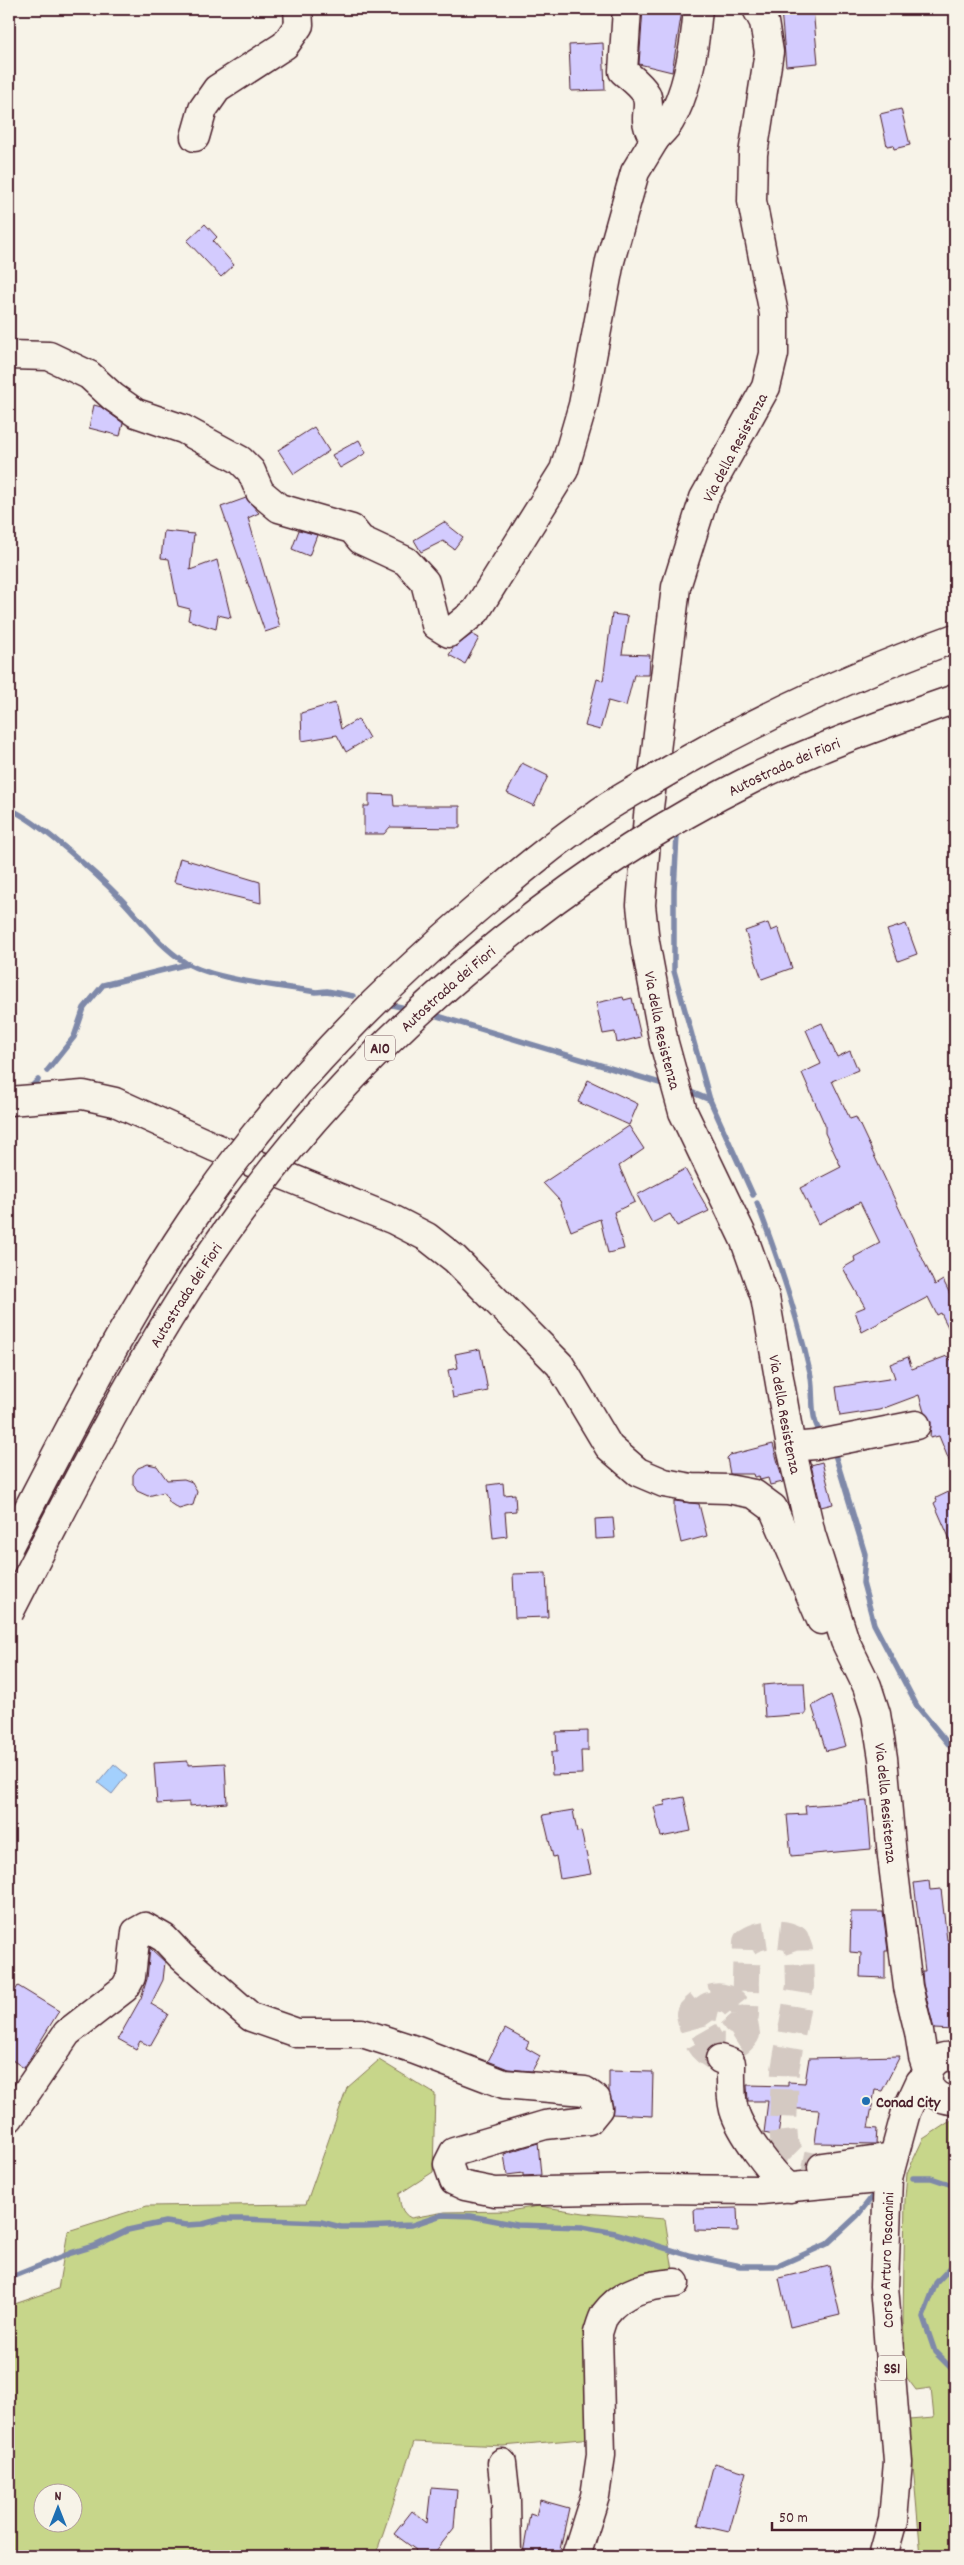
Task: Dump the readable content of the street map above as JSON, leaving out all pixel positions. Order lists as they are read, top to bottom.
{
  "streets": {
    "main road": [
      "Via della Resistenza",
      "Autostrada dei Fiori",
      "A10",
      "Corso Arturo Toscanini",
      "SS1"
    ]
  },
  "crossings": [
    ["Via della Resistenza", "Corso Arturo Toscanini"]
  ],
  "places": ["Conad City"],
  "scale_bar": "50 m",
  "north": "top"
}
